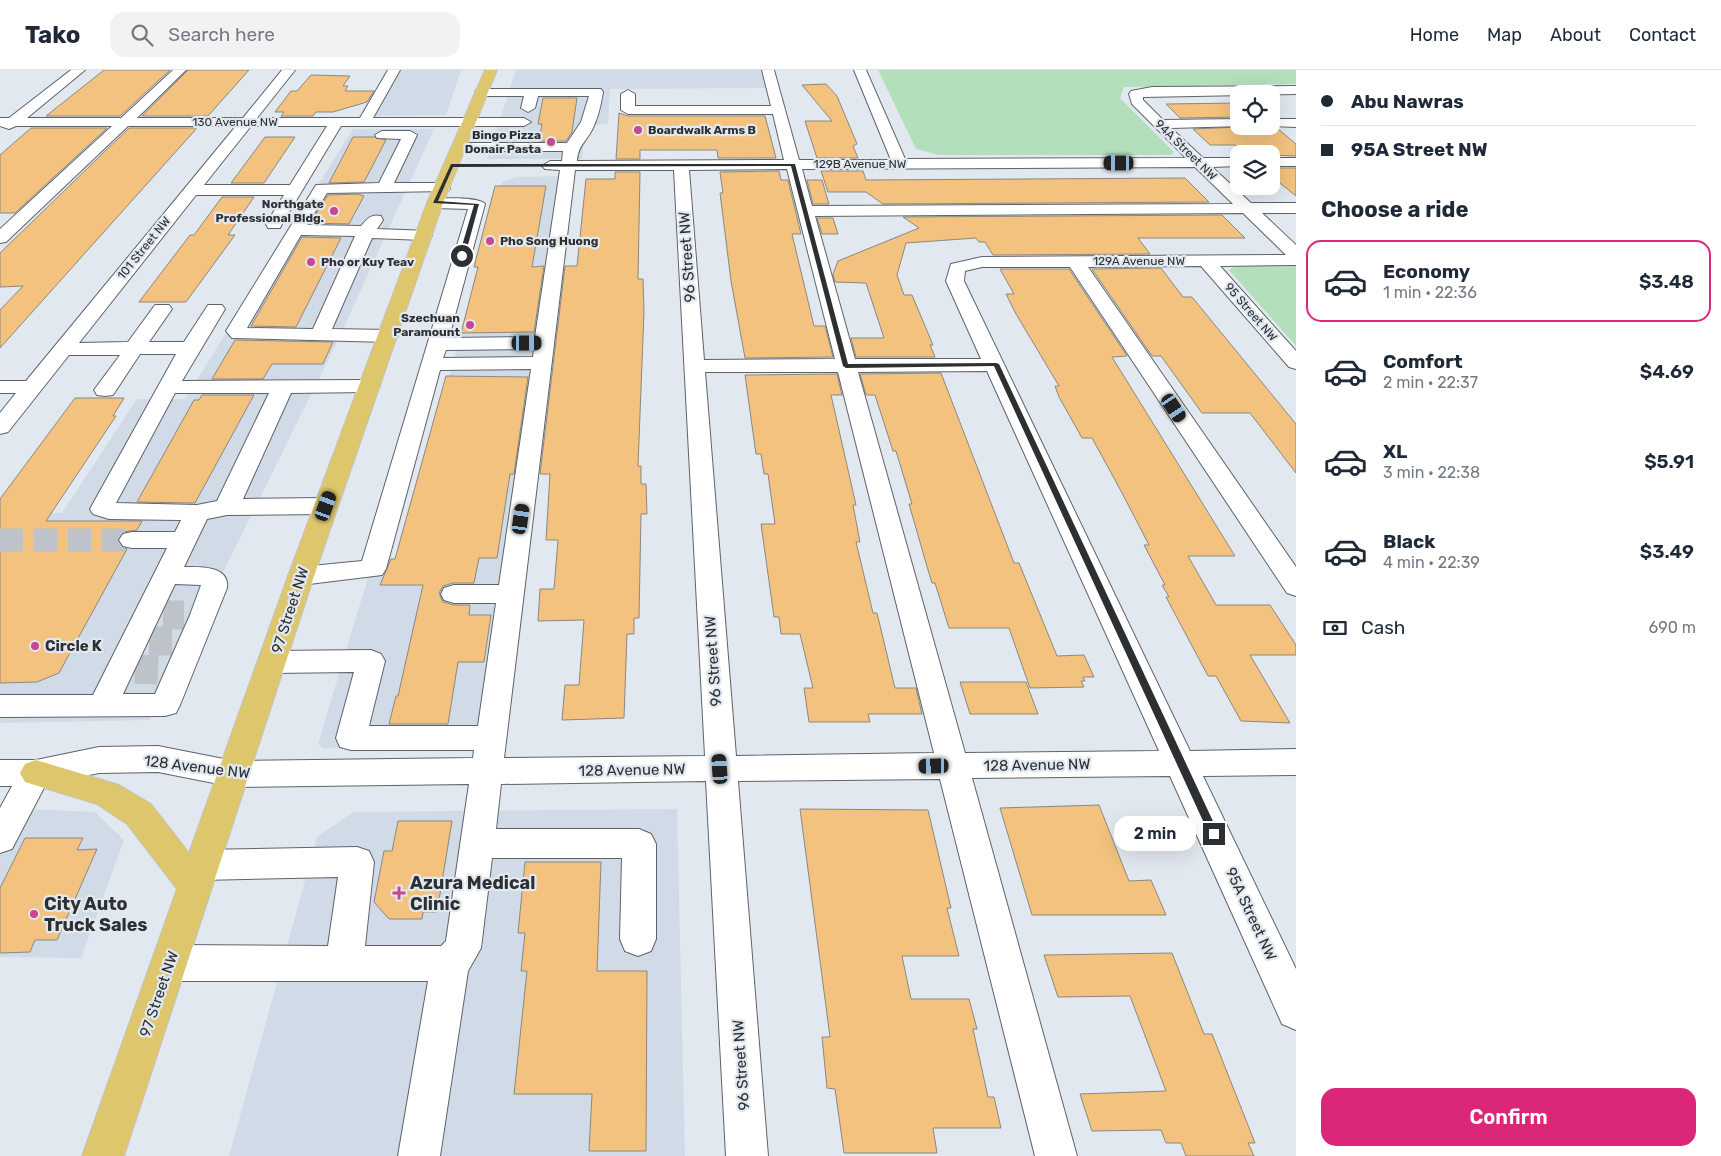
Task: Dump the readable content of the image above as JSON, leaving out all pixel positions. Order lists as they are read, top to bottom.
{
  "streets": {
    "main road": ["97 Street NW"],
    "street": [
      "130 Avenue NW",
      "94A Street NW",
      "129B Avenue NW",
      "101 Street NW",
      "96 Street NW",
      "129A Avenue NW",
      "95 Street NW",
      "128 Avenue NW",
      "95A Street NW"
    ]
  },
  "crossings": [
    ["130 Avenue NW", "101 Street NW"],
    ["130 Avenue NW", "97 Street NW"],
    ["94A Street NW", "129B Avenue NW"],
    ["129B Avenue NW", "96 Street NW"],
    ["96 Street NW", "128 Avenue NW"],
    ["129A Avenue NW", "95 Street NW"],
    ["129A Avenue NW", "95A Street NW"],
    ["97 Street NW", "128 Avenue NW"],
    ["128 Avenue NW", "95A Street NW"]
  ],
  "places": {
    "other": [
      "Boardwalk Arms B",
      "Bingo Pizza Donair Pasta",
      "Northgate Professional Bldg.",
      "Pho Song Huong",
      "Pho or Kuy Teav",
      "Szechuan Paramount",
      "Circle K",
      "City Auto Truck Sales"
    ],
    "health": ["Azura Medical Clinic"]
  },
  "page": {
    "header": "Tako",
    "search": "Search here",
    "nav": [
      "Home",
      "Map",
      "About",
      "Contact"
    ],
    "banner": ["Abu Nawras", "95A Street NW"],
    "heading": "Choose a ride",
    "list": [
      {
        "name": "Economy",
        "note": "1 min · 22:36",
        "value": "$3.48"
      },
      {
        "name": "Comfort",
        "note": "2 min · 22:37",
        "value": "$4.69"
      },
      {
        "name": "XL",
        "note": "3 min · 22:38",
        "value": "$5.91"
      },
      {
        "name": "Black",
        "note": "4 min · 22:39",
        "value": "$3.49"
      }
    ],
    "pay": ["Cash", "690 m"],
    "bubble": "2 min",
    "buttons": "Confirm"
  }
}
